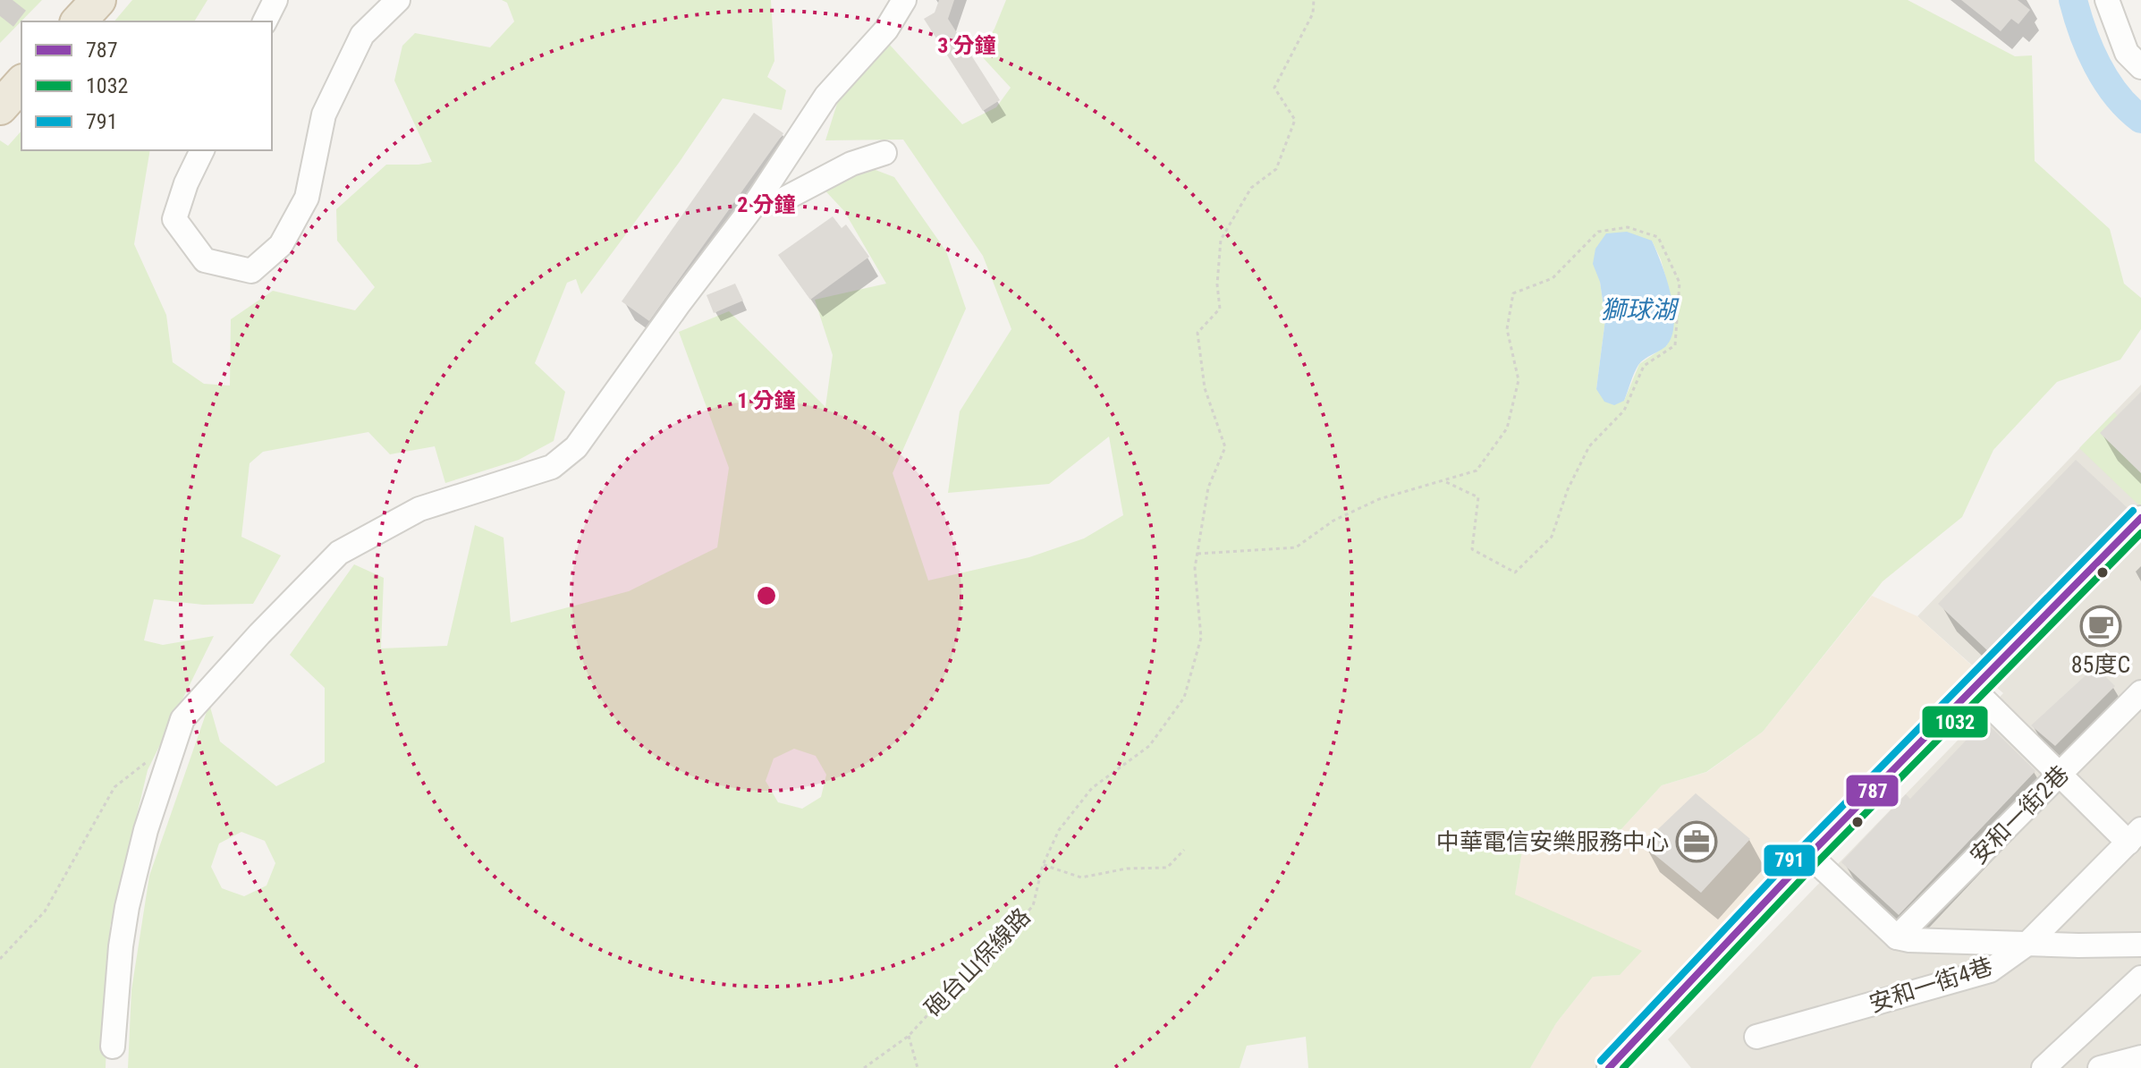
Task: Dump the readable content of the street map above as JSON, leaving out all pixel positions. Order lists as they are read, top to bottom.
{
  "streets": {
    "street": ["安和一街2巷", "安和一街4巷"],
    "path": ["砲台山保線路"]
  },
  "water": ["獅球湖"],
  "places": {
    "cafe": ["85度C"],
    "office": ["中華電信安樂服務中心"]
  },
  "lines": ["transit line 791", "transit line 787", "transit line 1032"],
  "legend": ["787", "1032", "791"],
  "rings": ["3 分鐘", "2 分鐘", "1 分鐘"]
}
